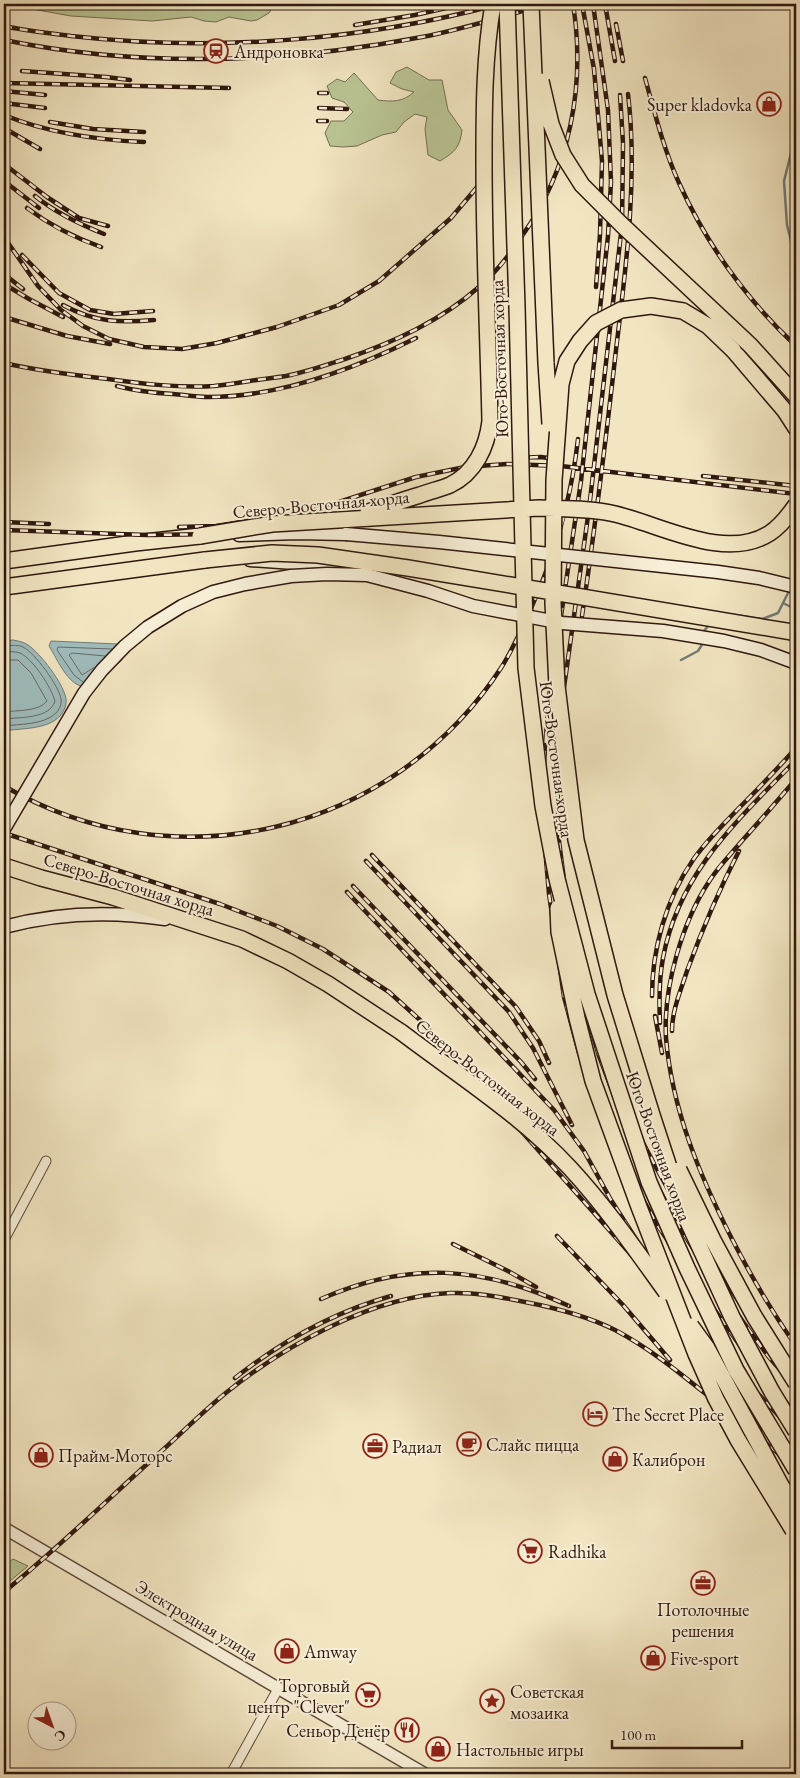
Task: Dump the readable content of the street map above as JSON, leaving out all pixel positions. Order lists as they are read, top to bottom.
{
  "streets": {
    "main road": ["Юго-Восточная хорда", "Северо-Восточная хорда"],
    "street": ["Электродная улица"]
  },
  "places": {
    "station": ["Андроновка"],
    "shop": [
      "Super kladovka",
      "Прайм-Моторс",
      "Калиброн",
      "Amway",
      "Five-sport",
      "Настольные игры"
    ],
    "hotel": ["The Secret Place"],
    "cafe": ["Слайс пицца"],
    "office": ["Радиал", "Потолочные решения"],
    "supermarket": ["Radhika", "Торговый центр \"Clever\""],
    "place": ["Советская мозаика"],
    "restaurant": ["Сеньор Денёр"]
  },
  "scale_bar": "100 m",
  "north": "bottom right"
}
